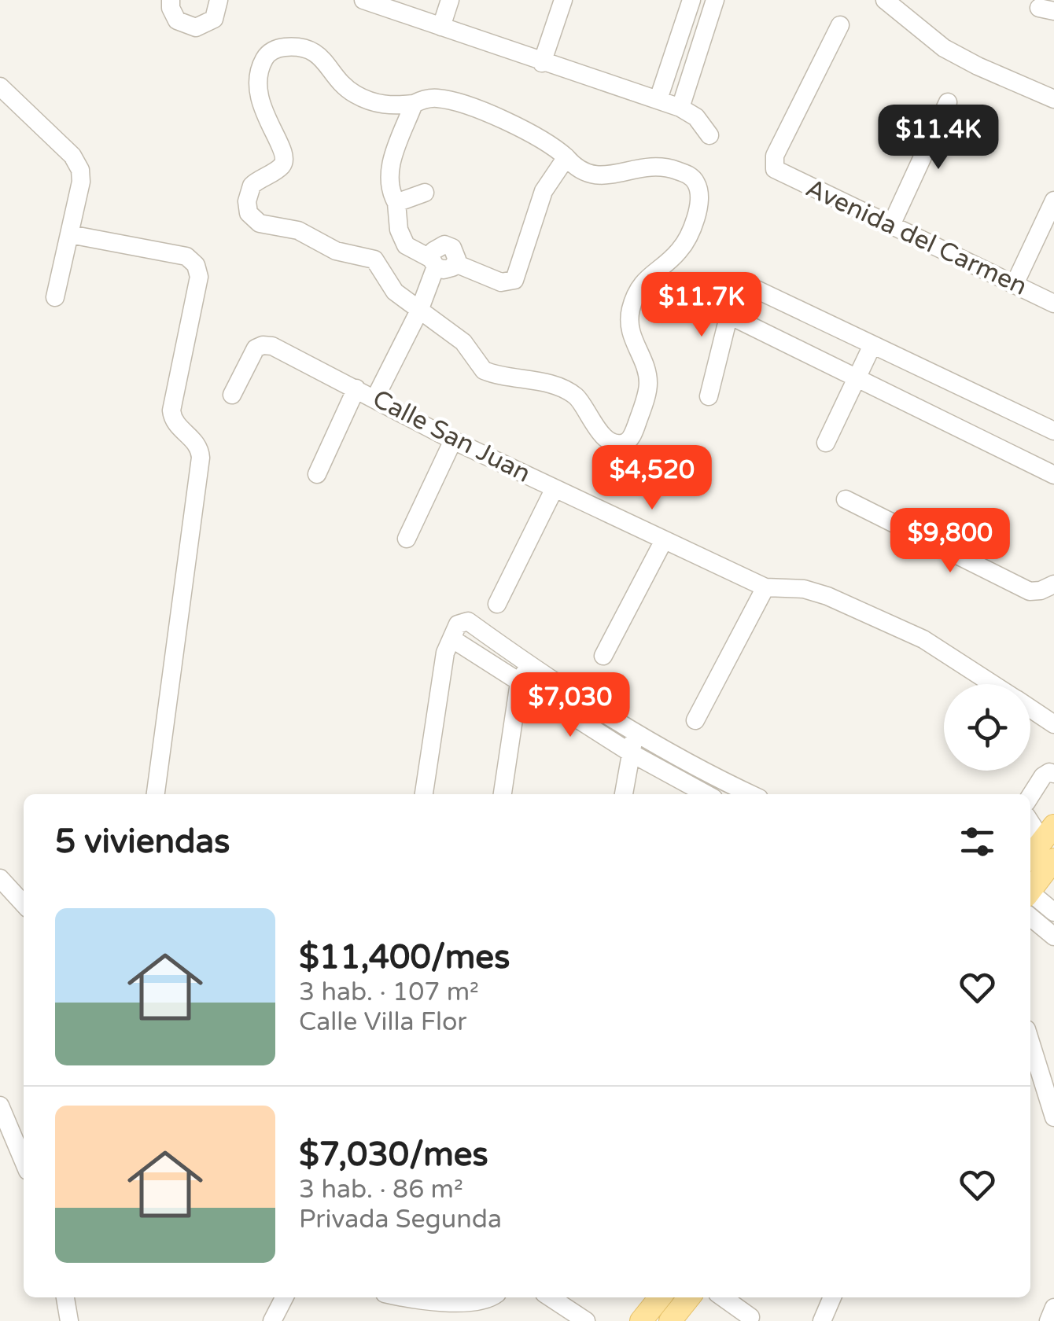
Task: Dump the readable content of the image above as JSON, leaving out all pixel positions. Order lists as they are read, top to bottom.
{
  "streets": {
    "street": ["Avenida del Carmen", "Calle San Juan"]
  },
  "page": {
    "price": [
      "$11.4K",
      "$11.7K",
      "$4,520",
      "$9,800",
      "$7,030"
    ],
    "heading": "5 viviendas",
    "list": [
      {
        "name": "$11,400/mes",
        "note": "3 hab. · 107 m² · Calle Villa Flor"
      },
      {
        "name": "$7,030/mes",
        "note": "3 hab. · 86 m² · Privada Segunda"
      }
    ]
  }
}
